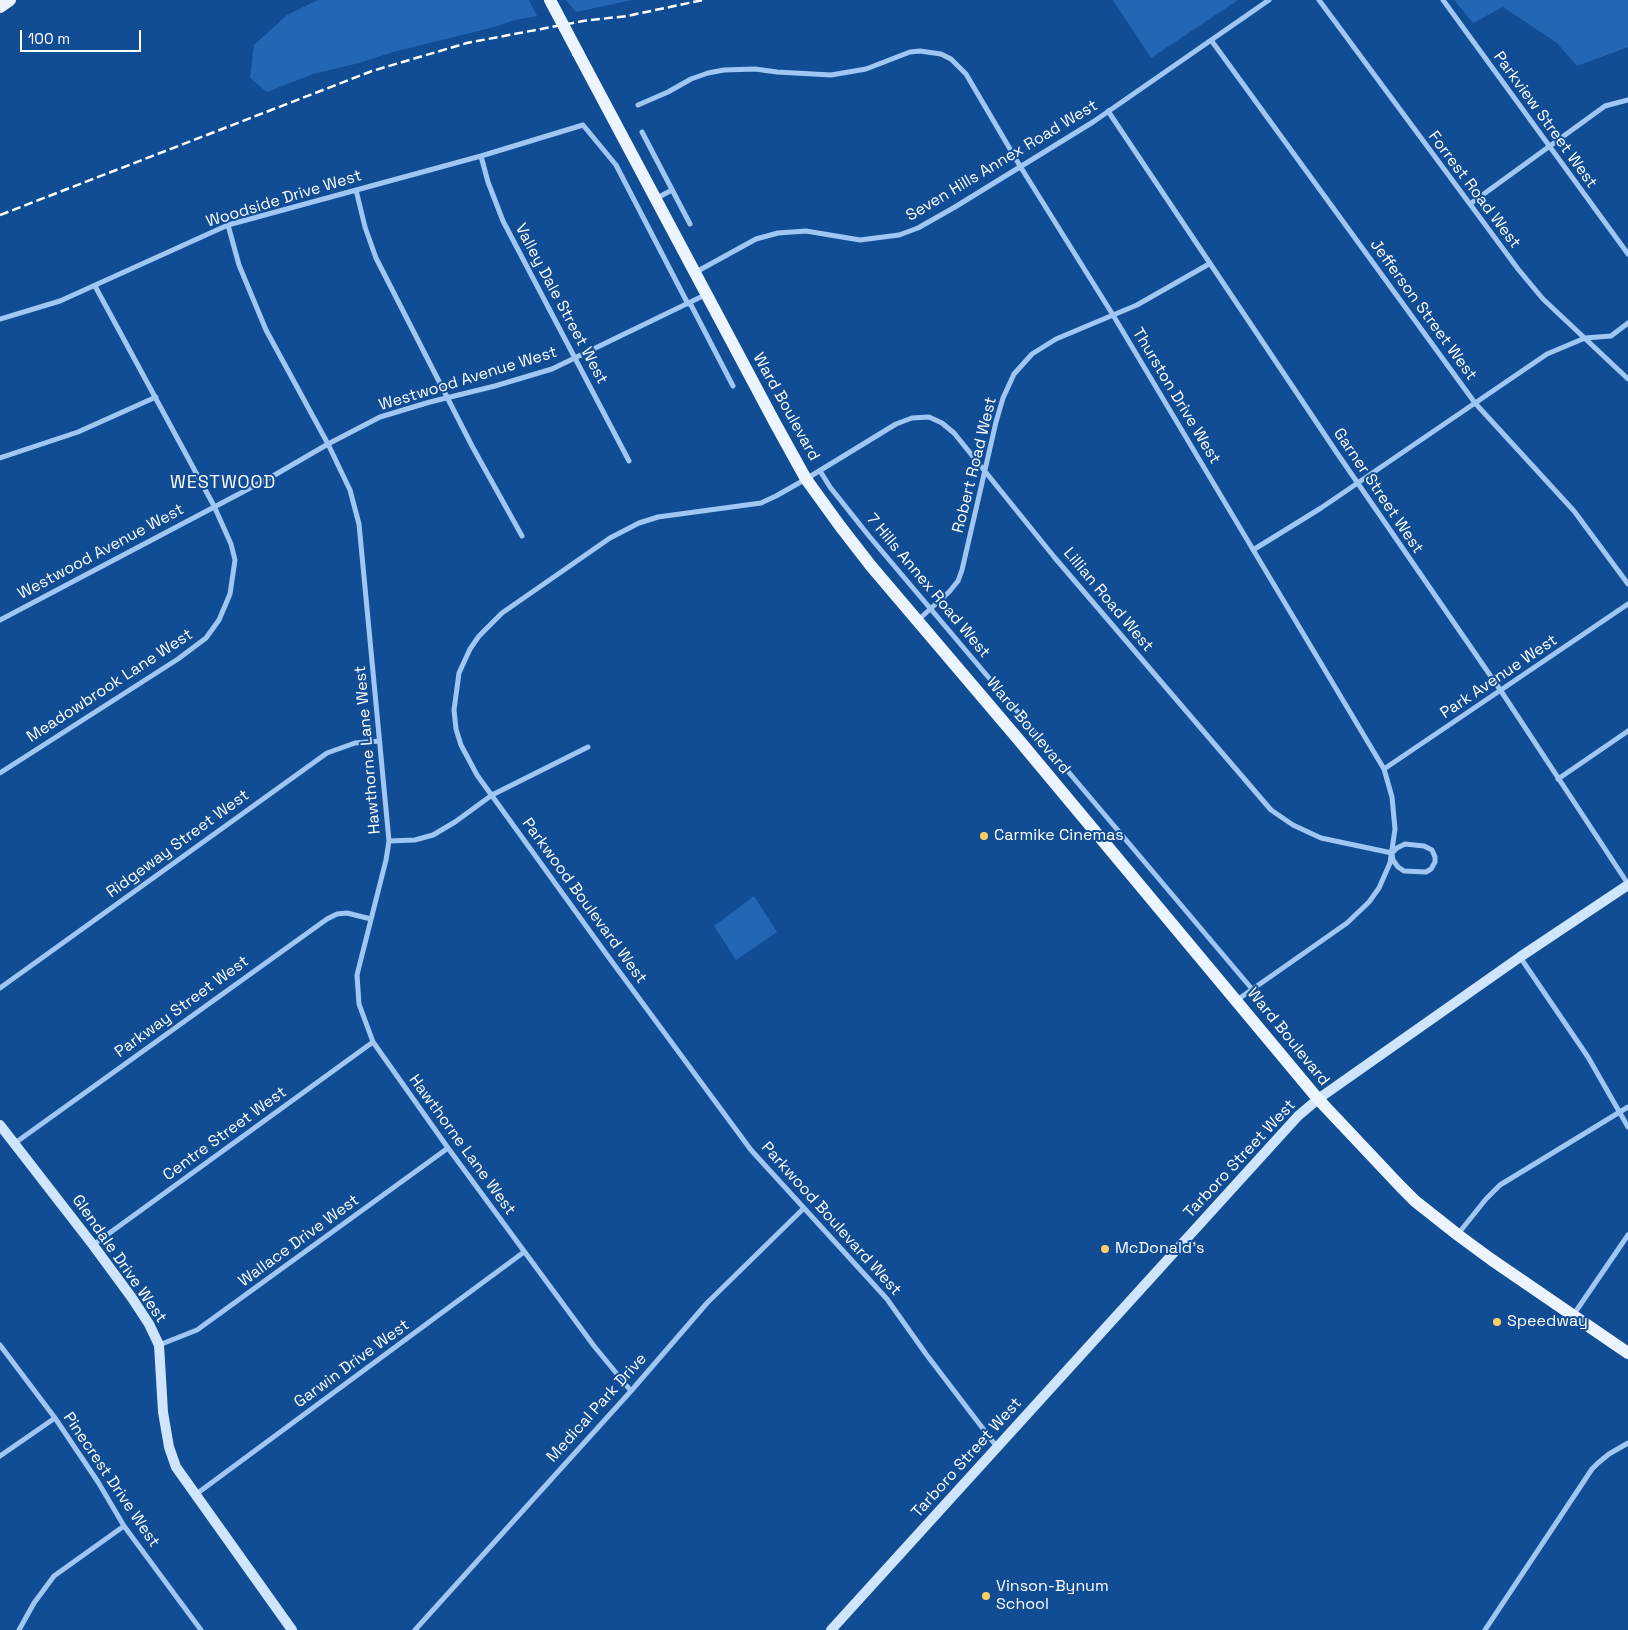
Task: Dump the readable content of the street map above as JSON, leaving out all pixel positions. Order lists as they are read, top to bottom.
{
  "streets": {
    "main road": ["Ward Boulevard", "Tarboro Street West", "Glendale Drive West"],
    "street": [
      "Parkview Street West",
      "Seven Hills Annex Road West",
      "Forrest Road West",
      "Woodside Drive West",
      "Valley Dale Street West",
      "Jefferson Street West",
      "Westwood Avenue West",
      "Thurston Drive West",
      "Robert Road West",
      "Garner Street West",
      "7 Hills Annex Road West",
      "Lillian Road West",
      "Park Avenue West",
      "Meadowbrook Lane West",
      "Hawthorne Lane West",
      "Ridgeway Street West",
      "Parkwood Boulevard West",
      "Parkway Street West",
      "Centre Street West",
      "Wallace Drive West",
      "Garwin Drive West",
      "Medical Park Drive",
      "Pinecrest Drive West"
    ]
  },
  "crossings": [
    ["Seven Hills Annex Road West", "Jefferson Street West"],
    ["Seven Hills Annex Road West", "Thurston Drive West"],
    ["Seven Hills Annex Road West", "Ward Boulevard"],
    ["Seven Hills Annex Road West", "Garner Street West"],
    ["Woodside Drive West", "Valley Dale Street West"],
    ["Woodside Drive West", "Westwood Avenue West"],
    ["Woodside Drive West", "Meadowbrook Lane West"],
    ["Woodside Drive West", "Hawthorne Lane West"],
    ["Valley Dale Street West", "Westwood Avenue West"],
    ["Westwood Avenue West", "Ward Boulevard"],
    ["Westwood Avenue West", "Meadowbrook Lane West"],
    ["Westwood Avenue West", "Hawthorne Lane West"],
    ["Thurston Drive West", "Ward Boulevard"],
    ["Thurston Drive West", "Robert Road West"],
    ["Thurston Drive West", "7 Hills Annex Road West"],
    ["Thurston Drive West", "Lillian Road West"],
    ["Thurston Drive West", "Park Avenue West"],
    ["Ward Boulevard", "Robert Road West"],
    ["Ward Boulevard", "Lillian Road West"],
    ["Ward Boulevard", "Parkwood Boulevard West"],
    ["Ward Boulevard", "Tarboro Street West"],
    ["Robert Road West", "Garner Street West"],
    ["Robert Road West", "7 Hills Annex Road West"],
    ["Robert Road West", "Lillian Road West"],
    ["Garner Street West", "Park Avenue West"],
    ["Garner Street West", "Tarboro Street West"],
    ["7 Hills Annex Road West", "Lillian Road West"],
    ["Lillian Road West", "Parkwood Boulevard West"],
    ["Hawthorne Lane West", "Ridgeway Street West"],
    ["Hawthorne Lane West", "Parkway Street West"],
    ["Hawthorne Lane West", "Centre Street West"],
    ["Hawthorne Lane West", "Wallace Drive West"],
    ["Hawthorne Lane West", "Garwin Drive West"],
    ["Hawthorne Lane West", "Medical Park Drive"],
    ["Parkwood Boulevard West", "Tarboro Street West"],
    ["Parkwood Boulevard West", "Medical Park Drive"],
    ["Parkway Street West", "Glendale Drive West"],
    ["Centre Street West", "Glendale Drive West"],
    ["Wallace Drive West", "Glendale Drive West"],
    ["Glendale Drive West", "Garwin Drive West"]
  ],
  "districts": ["WESTWOOD"],
  "places": [
    "Carmike Cinemas",
    "McDonald's",
    "Speedway",
    "Vinson-Bynum School"
  ],
  "scale_bar": "100 m"
}
